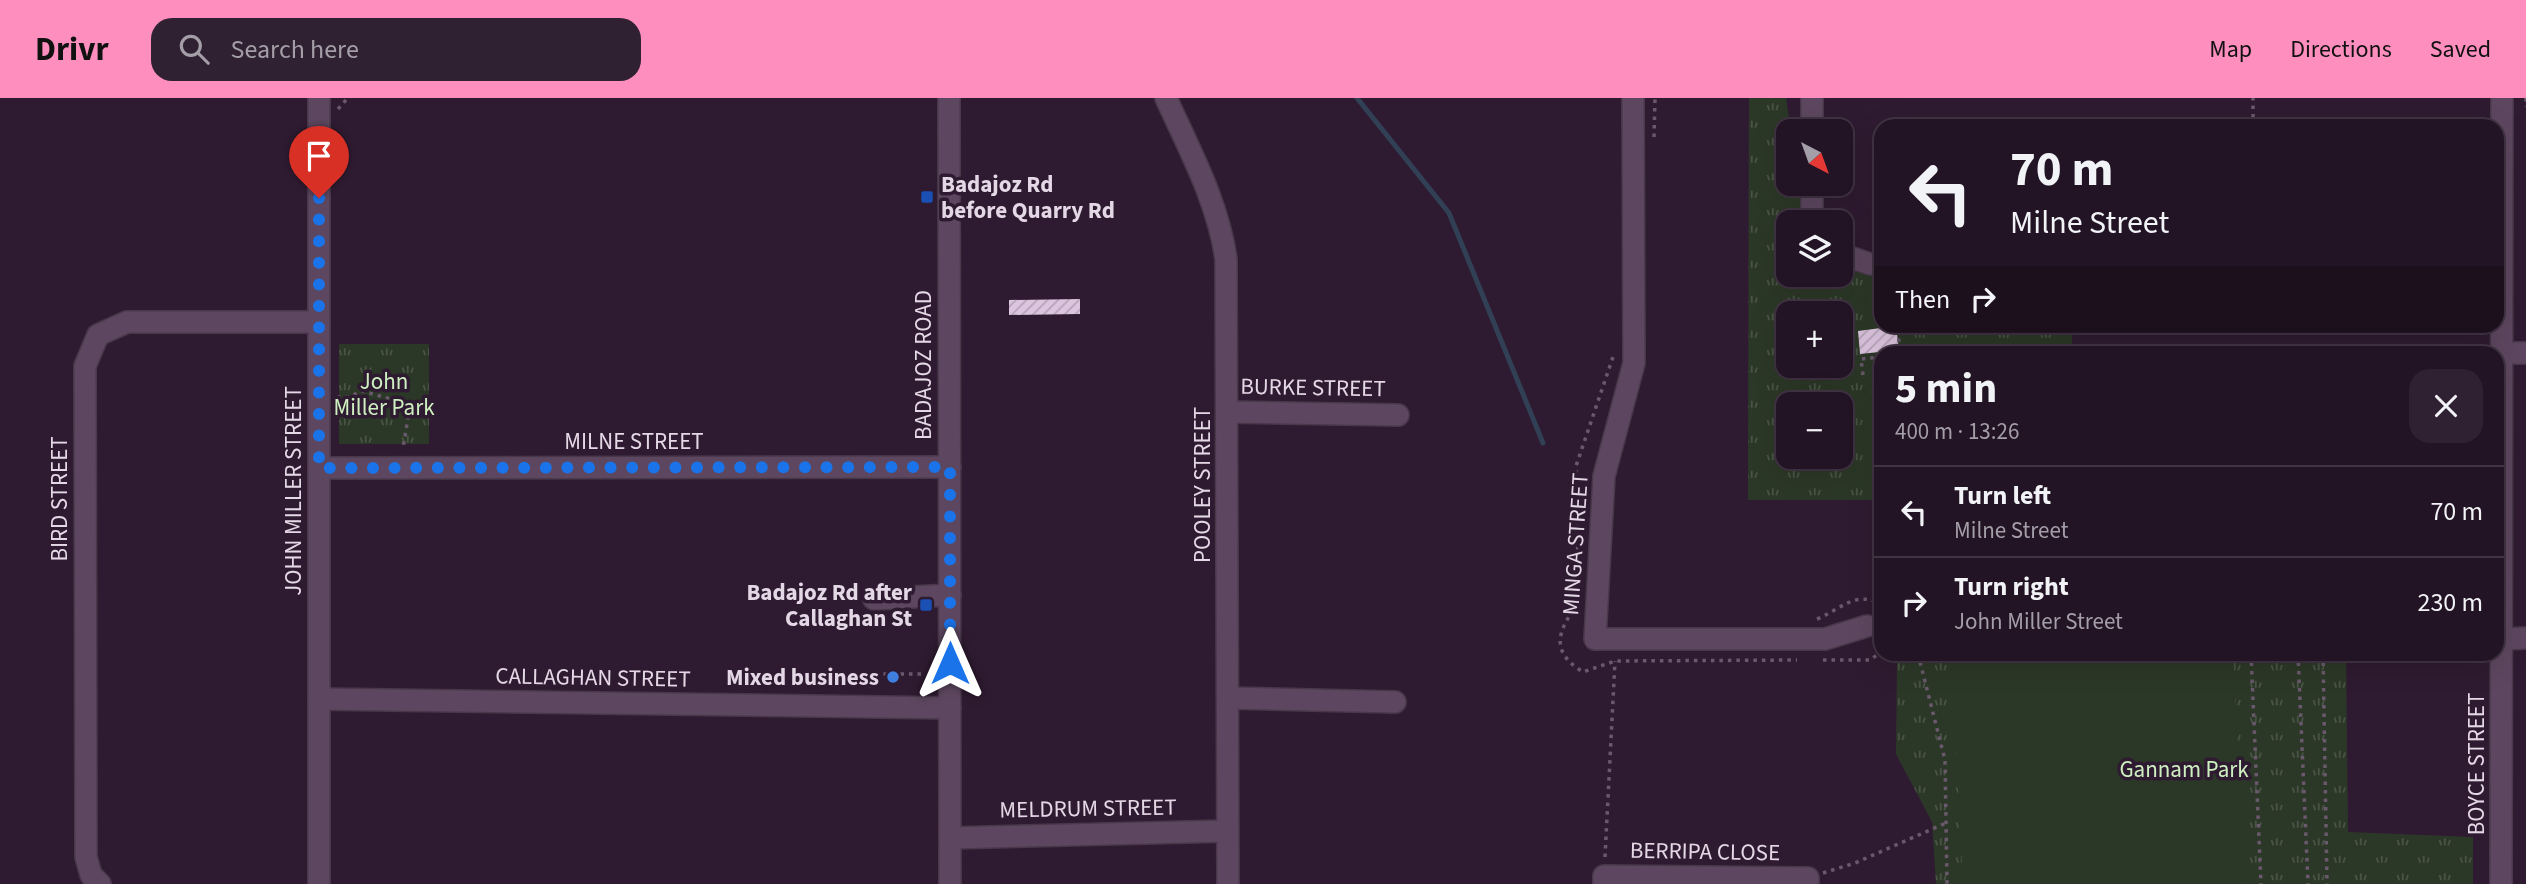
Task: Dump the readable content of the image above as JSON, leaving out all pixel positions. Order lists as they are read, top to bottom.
{
  "streets": {
    "street": [
      "BADAJOZ ROAD",
      "BURKE STREET",
      "MILNE STREET",
      "POOLEY STREET",
      "JOHN MILLER STREET",
      "BIRD STREET",
      "MINGA STREET",
      "CALLAGHAN STREET",
      "BOYCE STREET",
      "MELDRUM STREET",
      "BERRIPA CLOSE"
    ]
  },
  "crossings": [
    ["BADAJOZ ROAD", "MILNE STREET"],
    ["BADAJOZ ROAD", "CALLAGHAN STREET"],
    ["BADAJOZ ROAD", "MELDRUM STREET"],
    ["BURKE STREET", "POOLEY STREET"],
    ["MILNE STREET", "JOHN MILLER STREET"],
    ["POOLEY STREET", "MELDRUM STREET"],
    ["JOHN MILLER STREET", "BIRD STREET"],
    ["JOHN MILLER STREET", "CALLAGHAN STREET"]
  ],
  "parks": ["John Miller Park", "Gannam Park"],
  "places": {
    "transit": ["Badajoz Rd before Quarry Rd", "Badajoz Rd after Callaghan St"],
    "other": ["Mixed business"]
  },
  "north": "bottom right",
  "page": {
    "header": "Drivr",
    "search": "Search here",
    "nav": ["Map", "Directions", "Saved"],
    "map_buttons": ["+", "−"],
    "turn": ["70 m", "Milne Street"],
    "then": "Then",
    "heading": ["5 min", "400 m · 13:26"],
    "list": [
      {
        "name": "Turn left",
        "note": "Milne Street",
        "value": "70 m"
      },
      {
        "name": "Turn right",
        "note": "John Miller Street",
        "value": "230 m"
      }
    ]
  }
}
